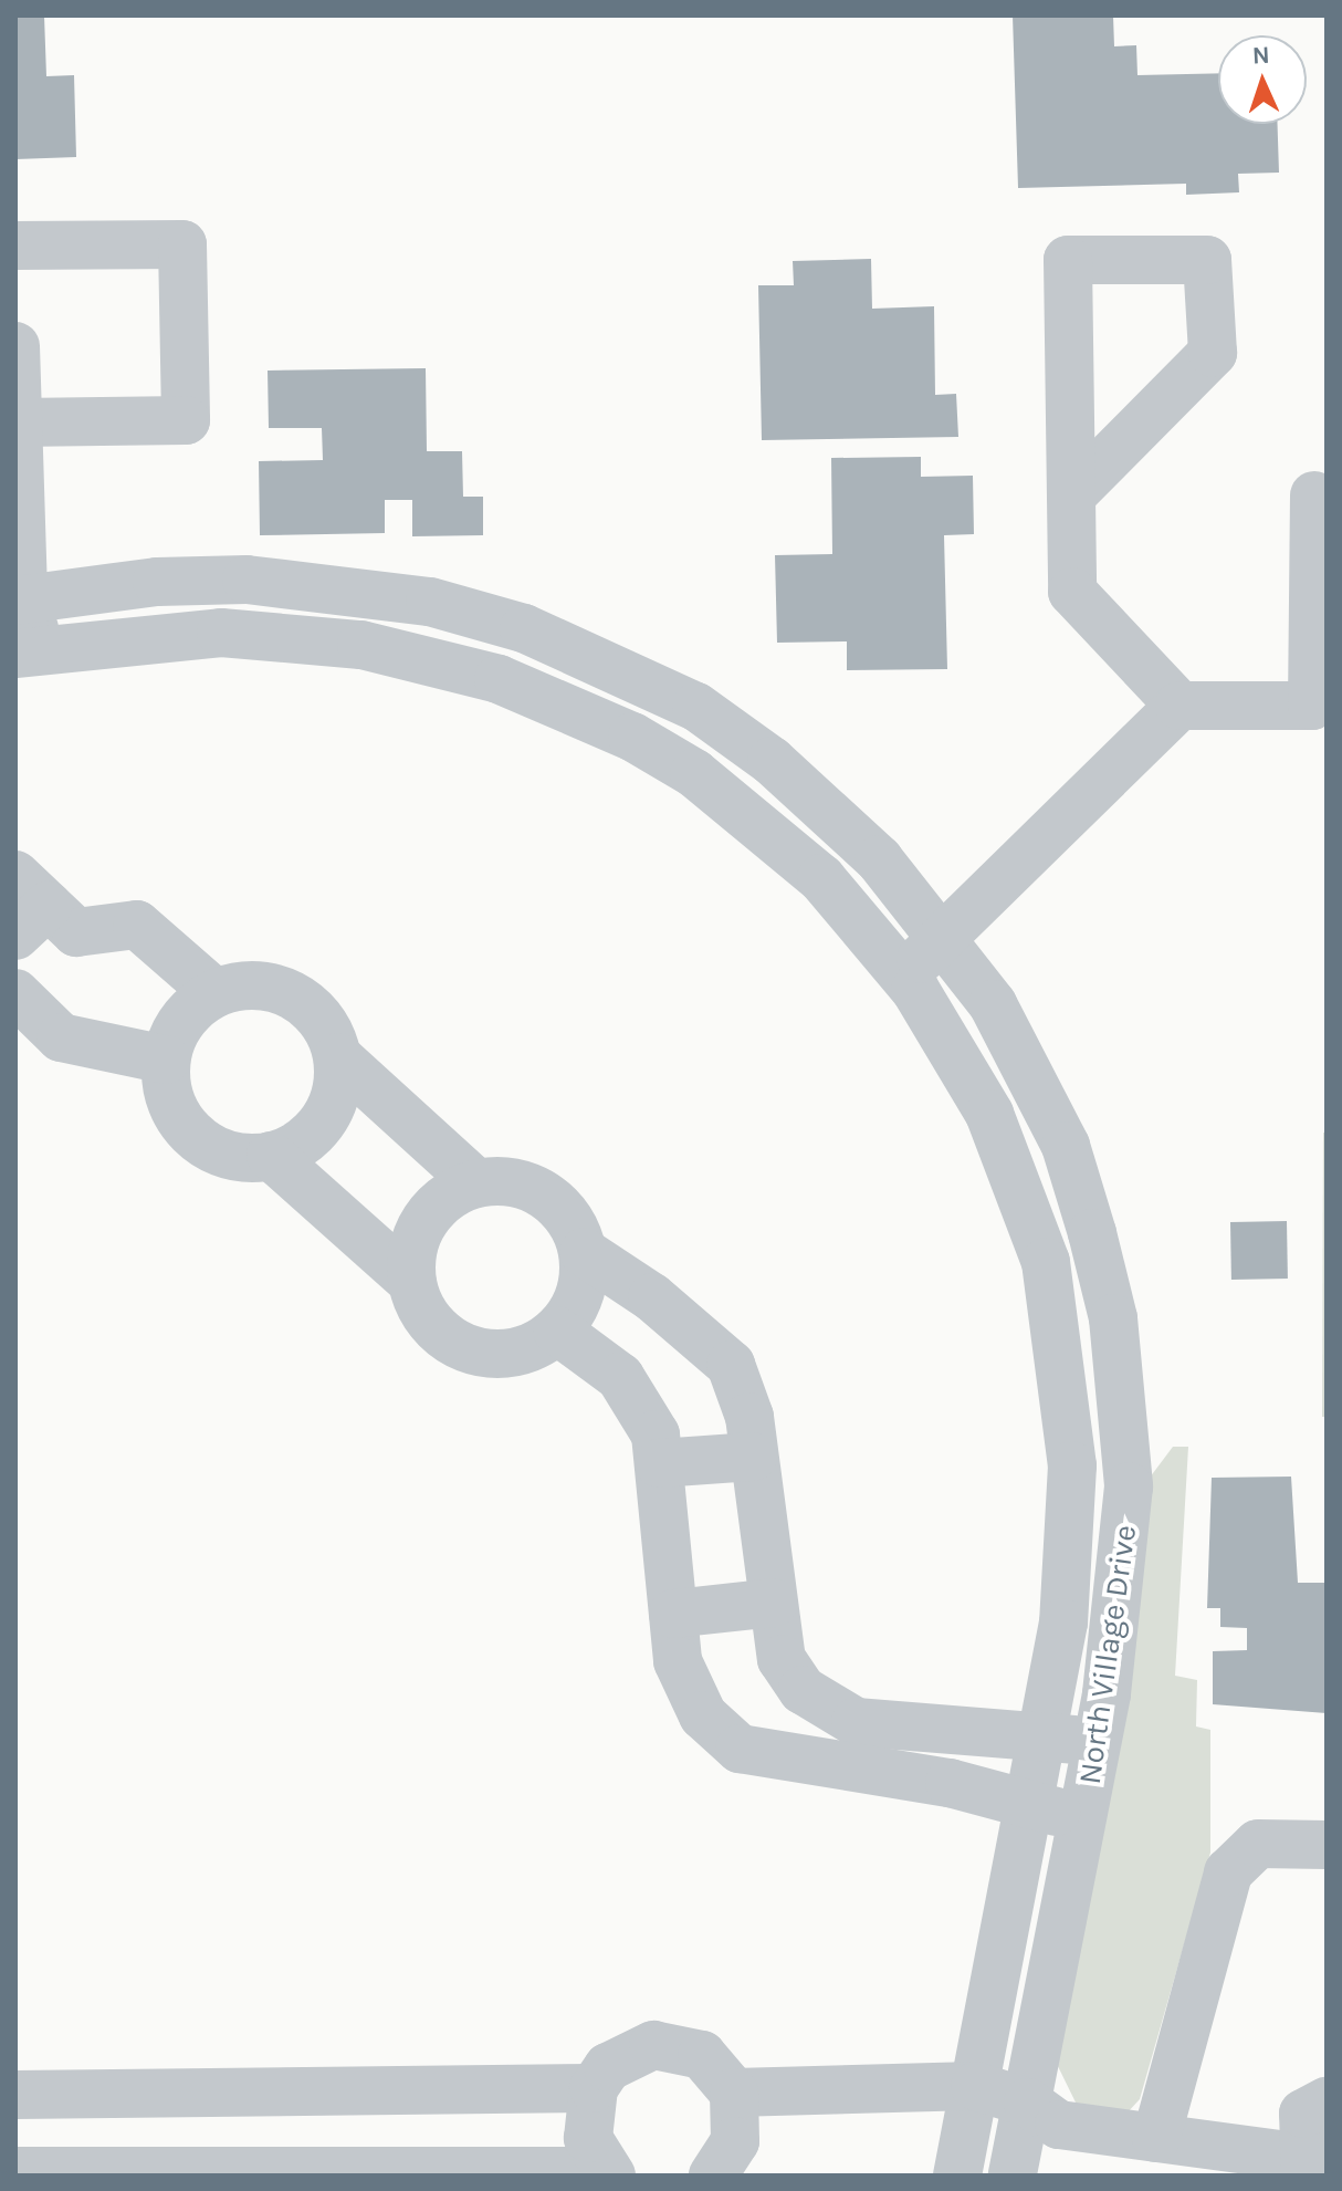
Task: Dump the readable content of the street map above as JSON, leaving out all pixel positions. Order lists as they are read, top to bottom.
{
  "streets": {
    "street": ["North Village Drive"]
  },
  "north": "top"
}
